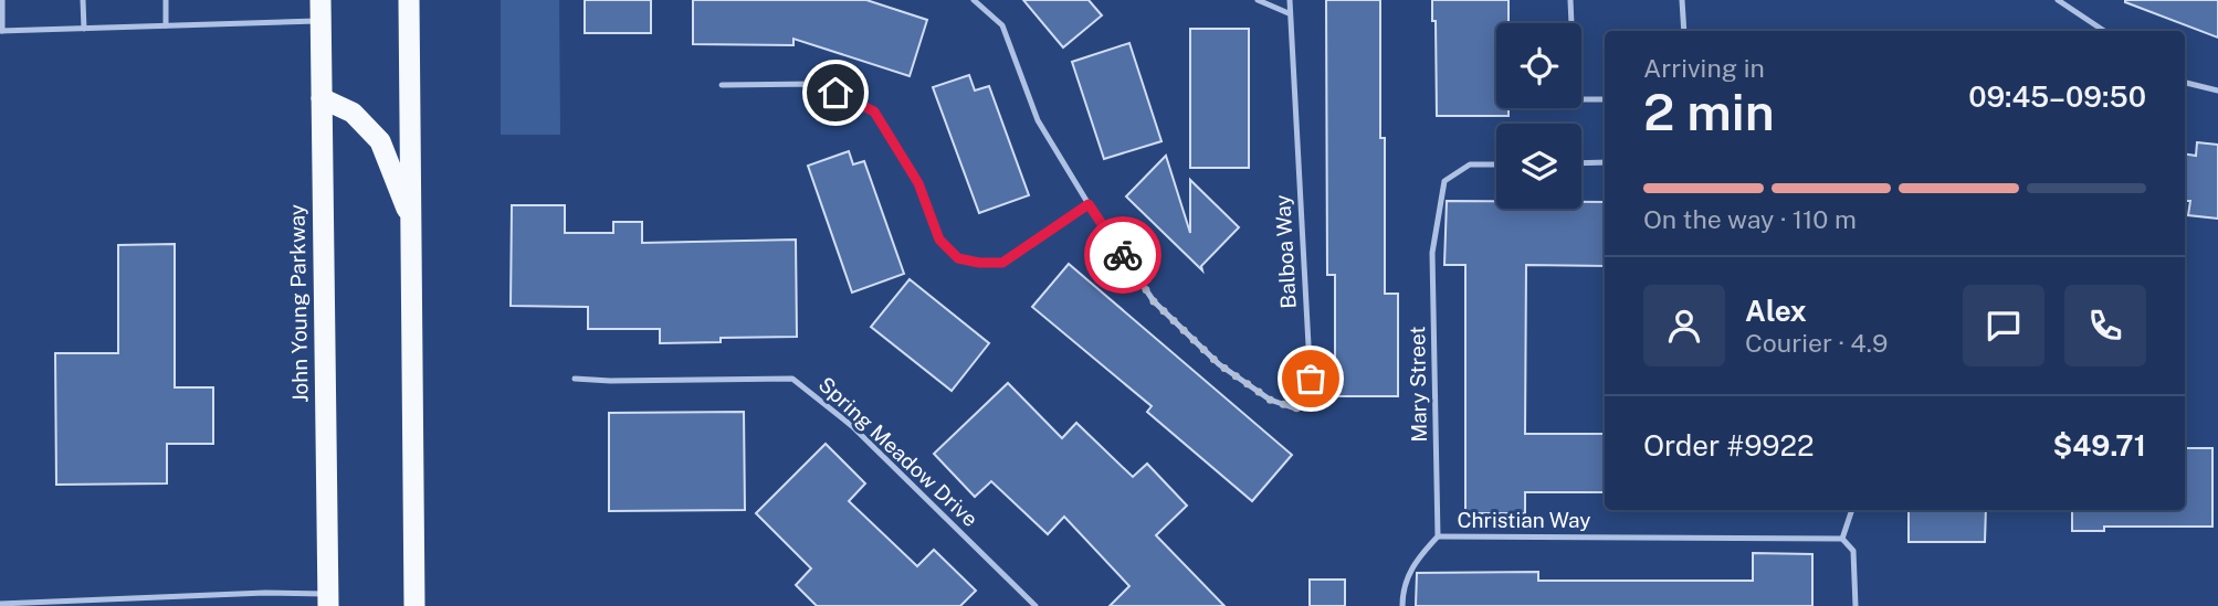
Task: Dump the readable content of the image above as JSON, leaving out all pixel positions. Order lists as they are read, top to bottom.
{
  "streets": {
    "highway": ["John Young Parkway"],
    "lane": [
      "Balboa Way",
      "Mary Street",
      "Spring Meadow Drive",
      "Christian Way"
    ]
  },
  "crossings": [
    ["Mary Street", "Christian Way"]
  ],
  "page": {
    "heading": ["2 min", "Arriving in", "09:45–09:50"],
    "panel": [
      "Alex",
      "Courier · 4.9",
      "Order #9922",
      "$49.71"
    ],
    "bar": "On the way · 110 m"
  }
}
